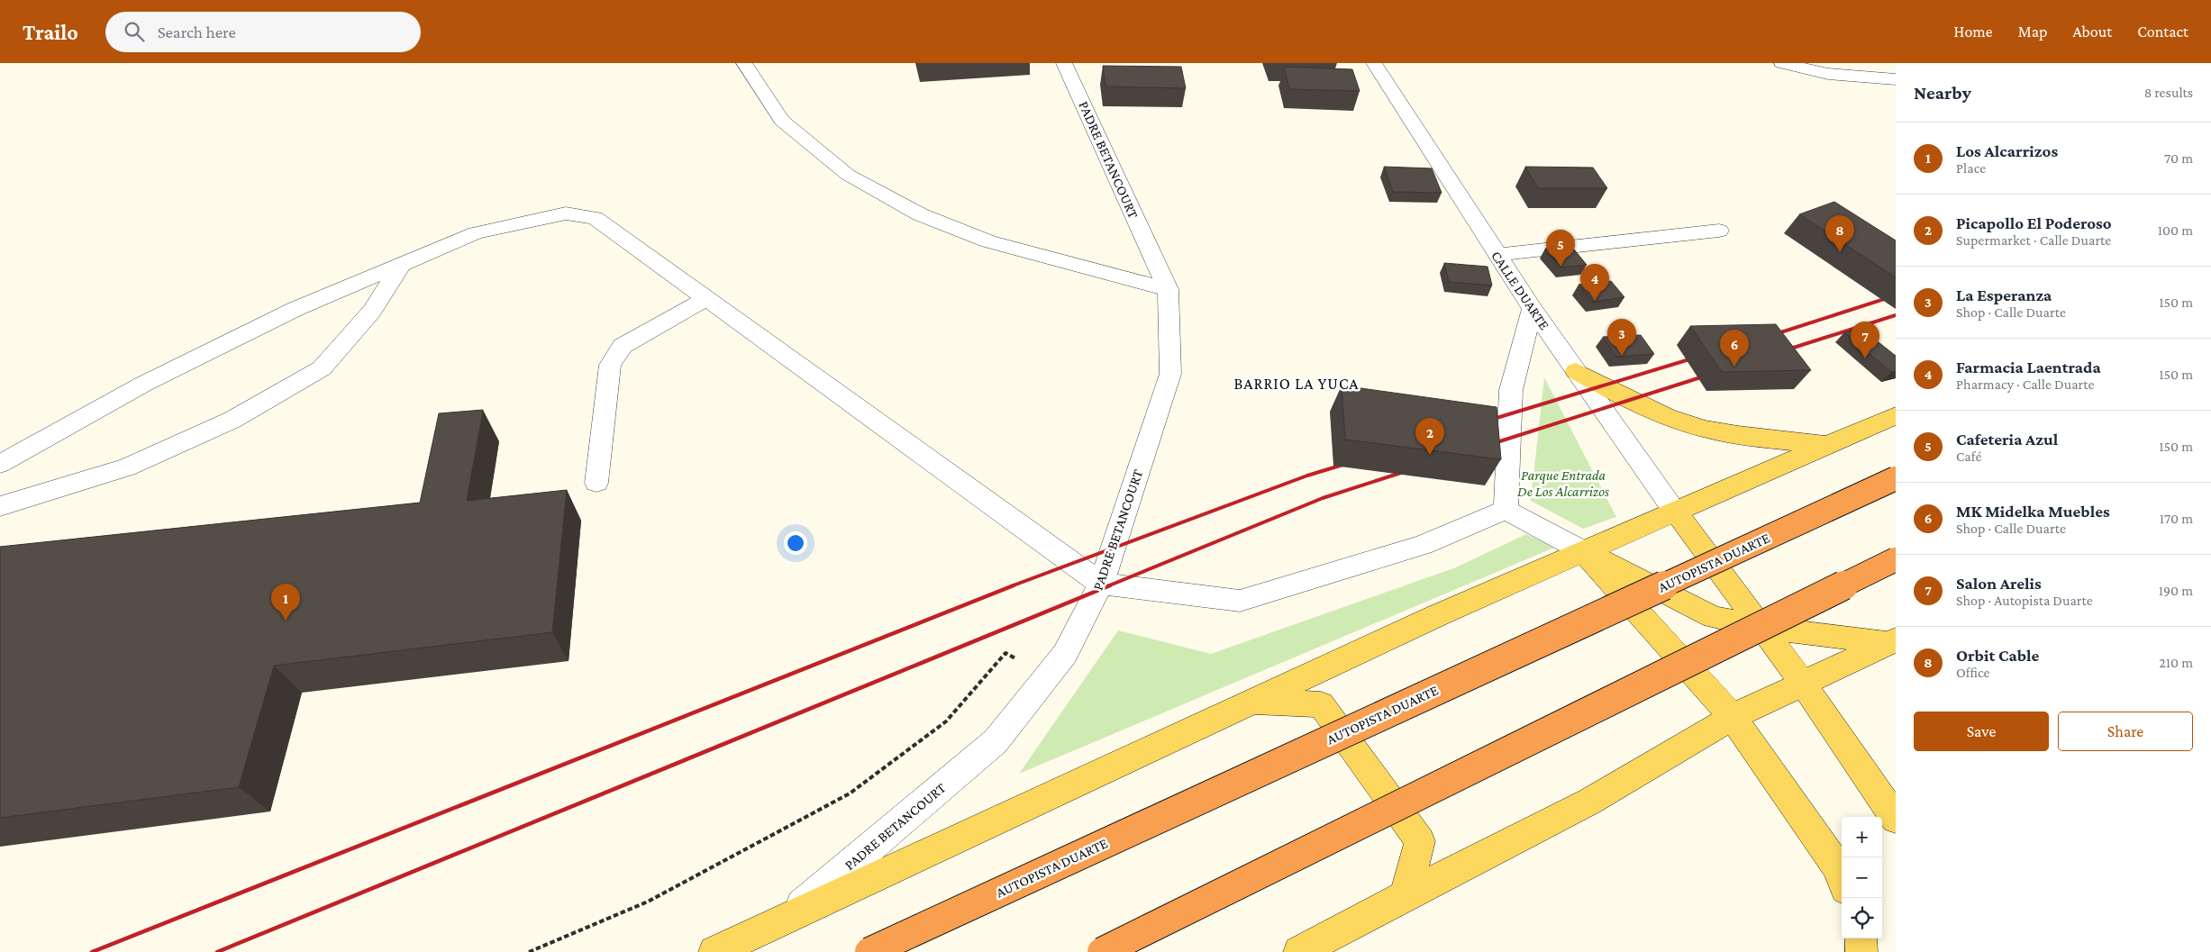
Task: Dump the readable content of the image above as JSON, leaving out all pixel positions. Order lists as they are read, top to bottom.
{
  "streets": {
    "highway": ["AUTOPISTA DUARTE"],
    "street": ["PADRE BETANCOURT", "CALLE DUARTE"]
  },
  "districts": ["BARRIO LA YUCA"],
  "parks": ["Parque Entrada De Los Alcarrizos"],
  "page": {
    "header": "Trailo",
    "search": "Search here",
    "nav": [
      "Home",
      "Map",
      "About",
      "Contact"
    ],
    "heading": ["Nearby", "8 results"],
    "list": [
      {
        "mark": "1",
        "name": "Los Alcarrizos",
        "note": "Place",
        "value": "70 m"
      },
      {
        "mark": "2",
        "name": "Picapollo El Poderoso",
        "note": "Supermarket · Calle Duarte",
        "value": "100 m"
      },
      {
        "mark": "3",
        "name": "La Esperanza",
        "note": "Shop · Calle Duarte",
        "value": "150 m"
      },
      {
        "mark": "4",
        "name": "Farmacia Laentrada",
        "note": "Pharmacy · Calle Duarte",
        "value": "150 m"
      },
      {
        "mark": "5",
        "name": "Cafeteria Azul",
        "note": "Café",
        "value": "150 m"
      },
      {
        "mark": "6",
        "name": "MK Midelka Muebles",
        "note": "Shop · Calle Duarte",
        "value": "170 m"
      },
      {
        "mark": "7",
        "name": "Salon Arelis",
        "note": "Shop · Autopista Duarte",
        "value": "190 m"
      },
      {
        "mark": "8",
        "name": "Orbit Cable",
        "note": "Office",
        "value": "210 m"
      }
    ],
    "pins": [
      "8",
      "5",
      "4",
      "3",
      "7",
      "6",
      "2",
      "1"
    ],
    "buttons": ["Save", "Share"],
    "map_buttons": ["+", "−"]
  }
}
